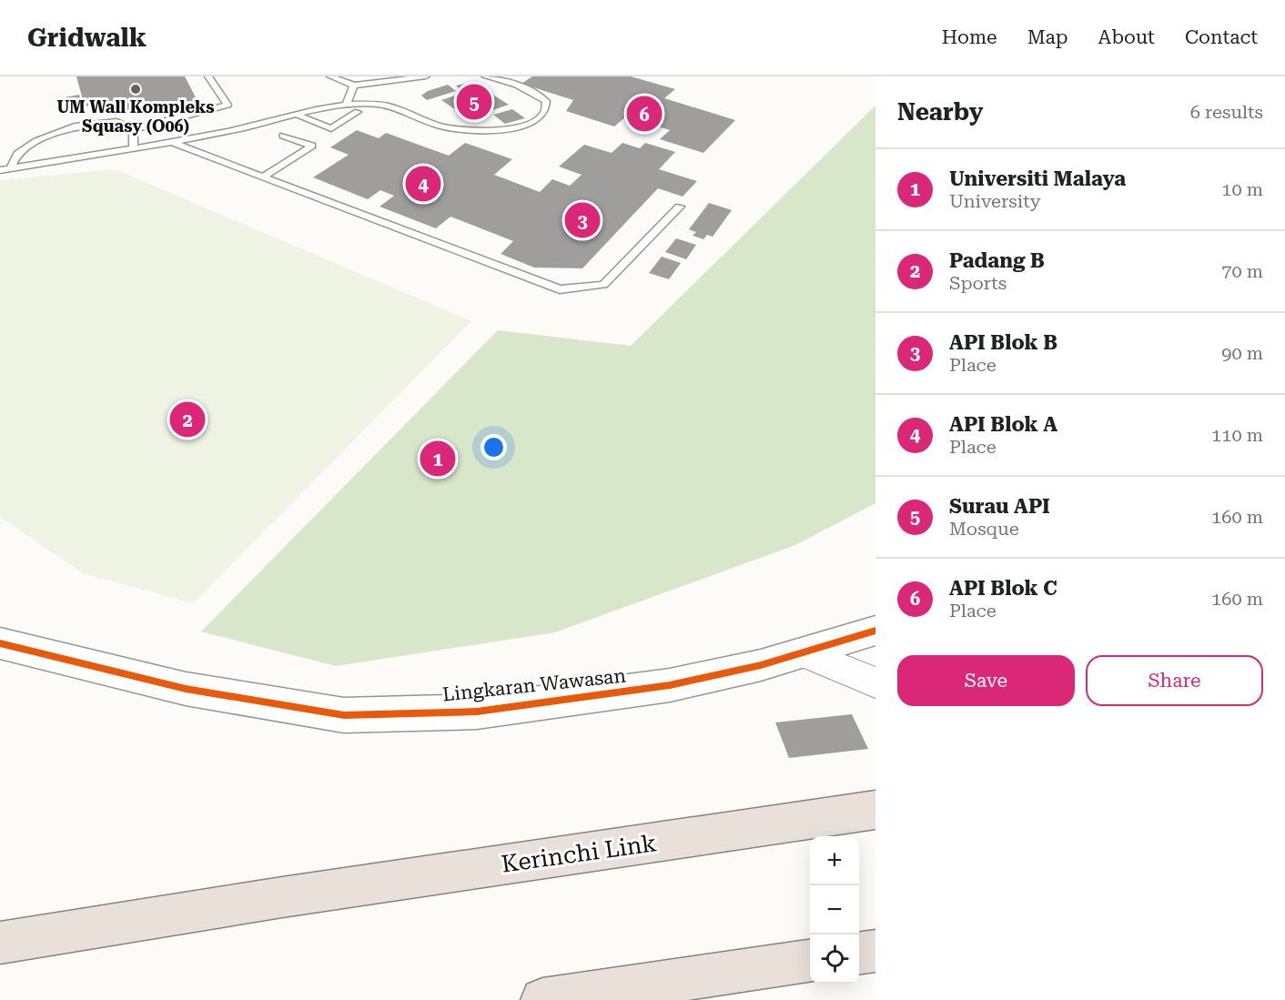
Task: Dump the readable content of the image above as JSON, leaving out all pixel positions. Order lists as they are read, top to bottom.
{
  "streets": {
    "highway": ["Kerinchi Link"],
    "street": ["Lingkaran Wawasan"]
  },
  "places": ["UM Wall Kompleks Squasy (O06)"],
  "page": {
    "header": "Gridwalk",
    "nav": [
      "Home",
      "Map",
      "About",
      "Contact"
    ],
    "heading": ["Nearby", "6 results"],
    "pins": [
      "5",
      "6",
      "4",
      "3",
      "2",
      "1"
    ],
    "list": [
      {
        "mark": "1",
        "name": "Universiti Malaya",
        "note": "University",
        "value": "10 m"
      },
      {
        "mark": "2",
        "name": "Padang B",
        "note": "Sports",
        "value": "70 m"
      },
      {
        "mark": "3",
        "name": "API Blok B",
        "note": "Place",
        "value": "90 m"
      },
      {
        "mark": "4",
        "name": "API Blok A",
        "note": "Place",
        "value": "110 m"
      },
      {
        "mark": "5",
        "name": "Surau API",
        "note": "Mosque",
        "value": "160 m"
      },
      {
        "mark": "6",
        "name": "API Blok C",
        "note": "Place",
        "value": "160 m"
      }
    ],
    "buttons": ["Save", "Share"],
    "map_buttons": ["+", "−"]
  }
}
